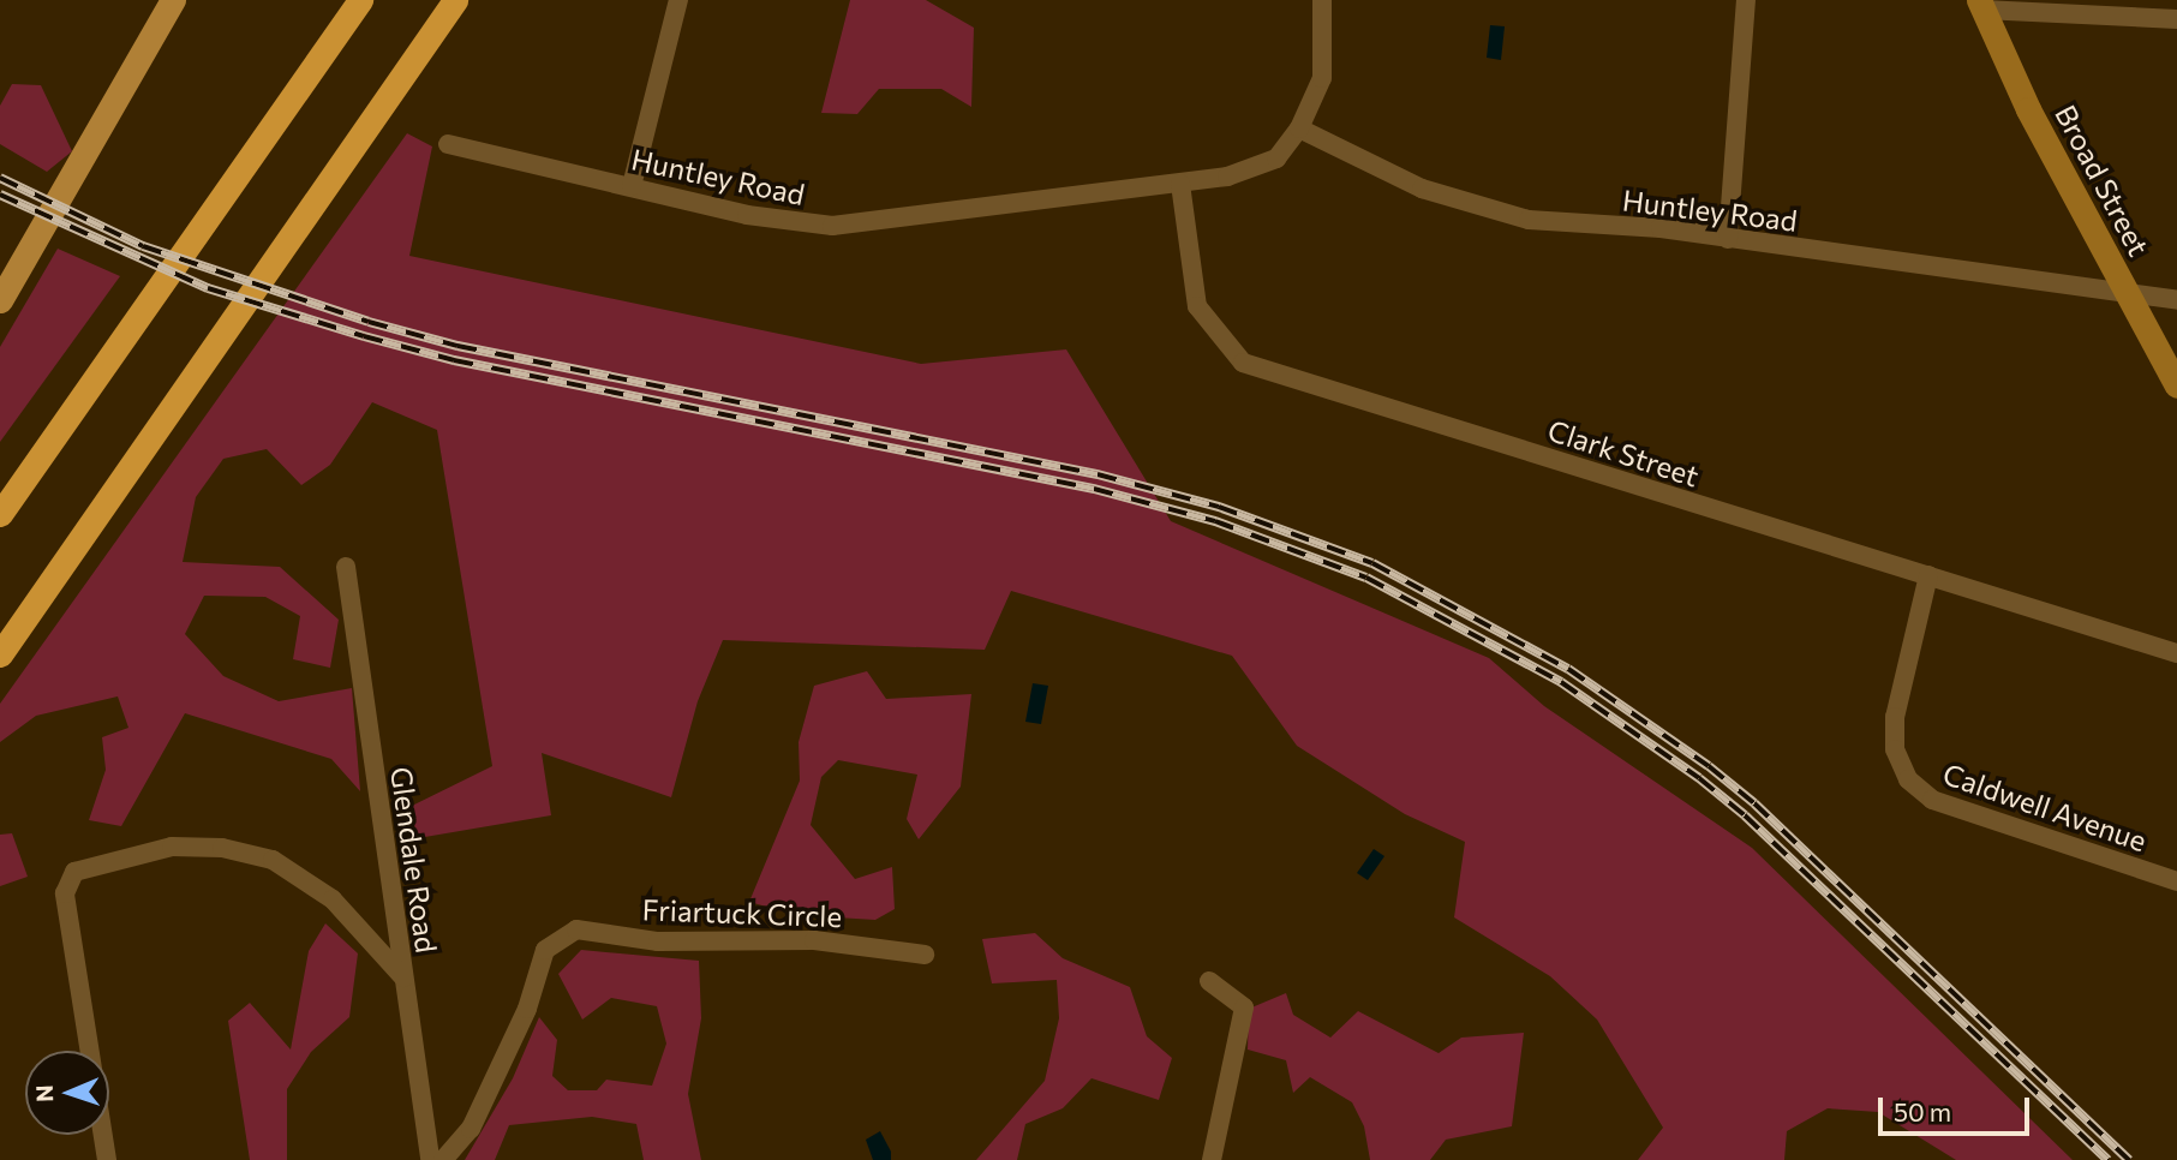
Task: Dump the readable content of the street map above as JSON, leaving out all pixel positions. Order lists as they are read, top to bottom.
{
  "streets": {
    "main road": ["Broad Street"],
    "street": [
      "Huntley Road",
      "Clark Street",
      "Caldwell Avenue",
      "Glendale Road",
      "Friartuck Circle"
    ]
  },
  "crossings": [
    ["Huntley Road", "Broad Street"],
    ["Huntley Road", "Clark Street"],
    ["Clark Street", "Caldwell Avenue"]
  ],
  "scale_bar": "50 m",
  "north": "left"
}
